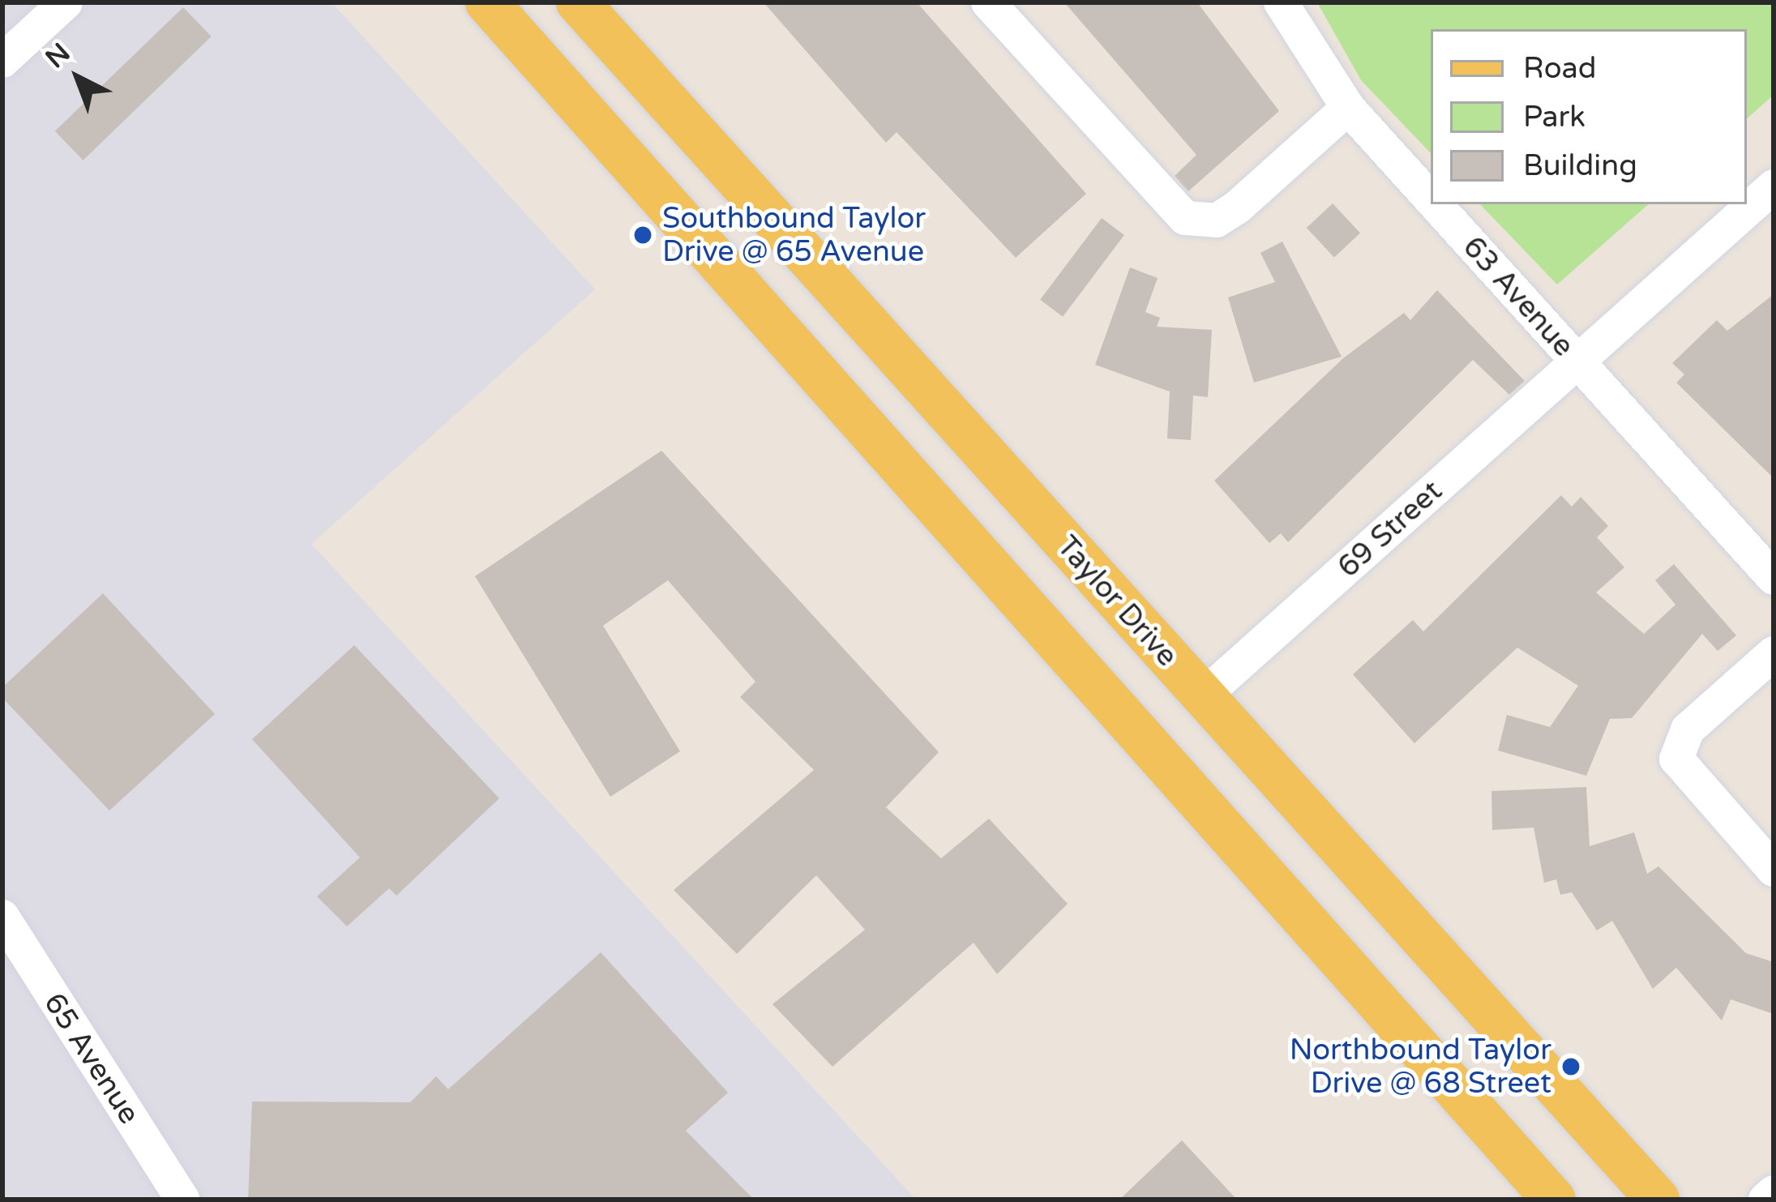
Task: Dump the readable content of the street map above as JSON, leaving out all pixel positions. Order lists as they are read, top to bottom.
{
  "streets": {
    "main road": ["Taylor Drive"],
    "street": ["63 Avenue", "69 Street", "65 Avenue"]
  },
  "crossings": [
    ["63 Avenue", "69 Street"],
    ["69 Street", "Taylor Drive"]
  ],
  "places": ["Southbound Taylor Drive @ 65 Avenue", "Northbound Taylor Drive @ 68 Street"],
  "legend": ["Road", "Park", "Building"],
  "north": "top left"
}
